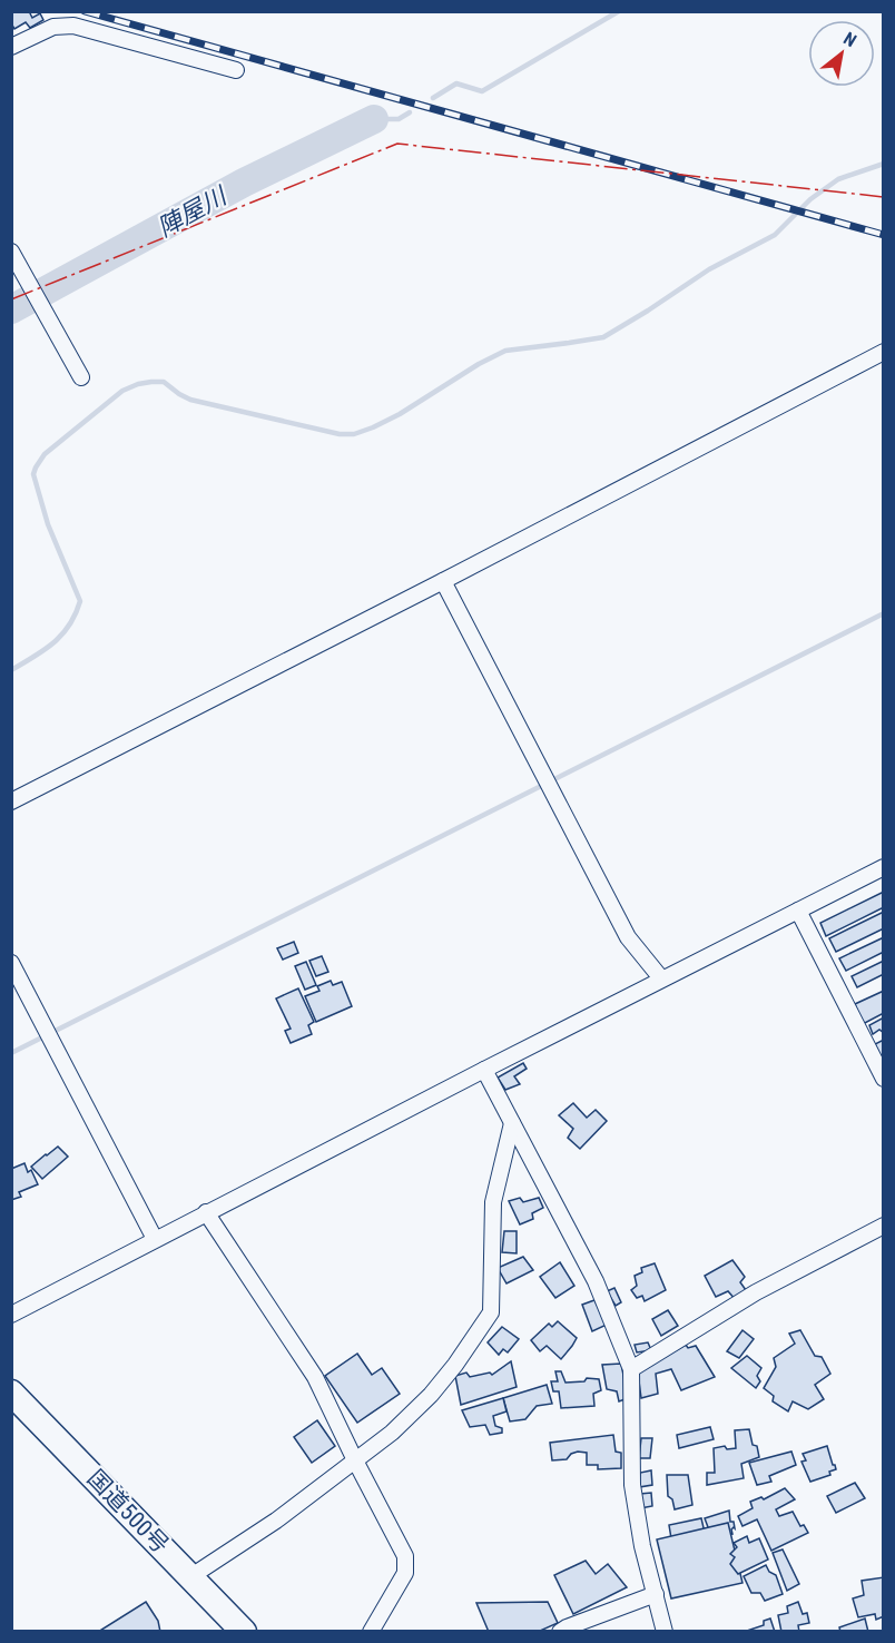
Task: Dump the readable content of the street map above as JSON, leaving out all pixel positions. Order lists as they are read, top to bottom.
{
  "streets": {
    "highway": ["国道500号"]
  },
  "water": ["陣屋川"],
  "north": "top right"
}
